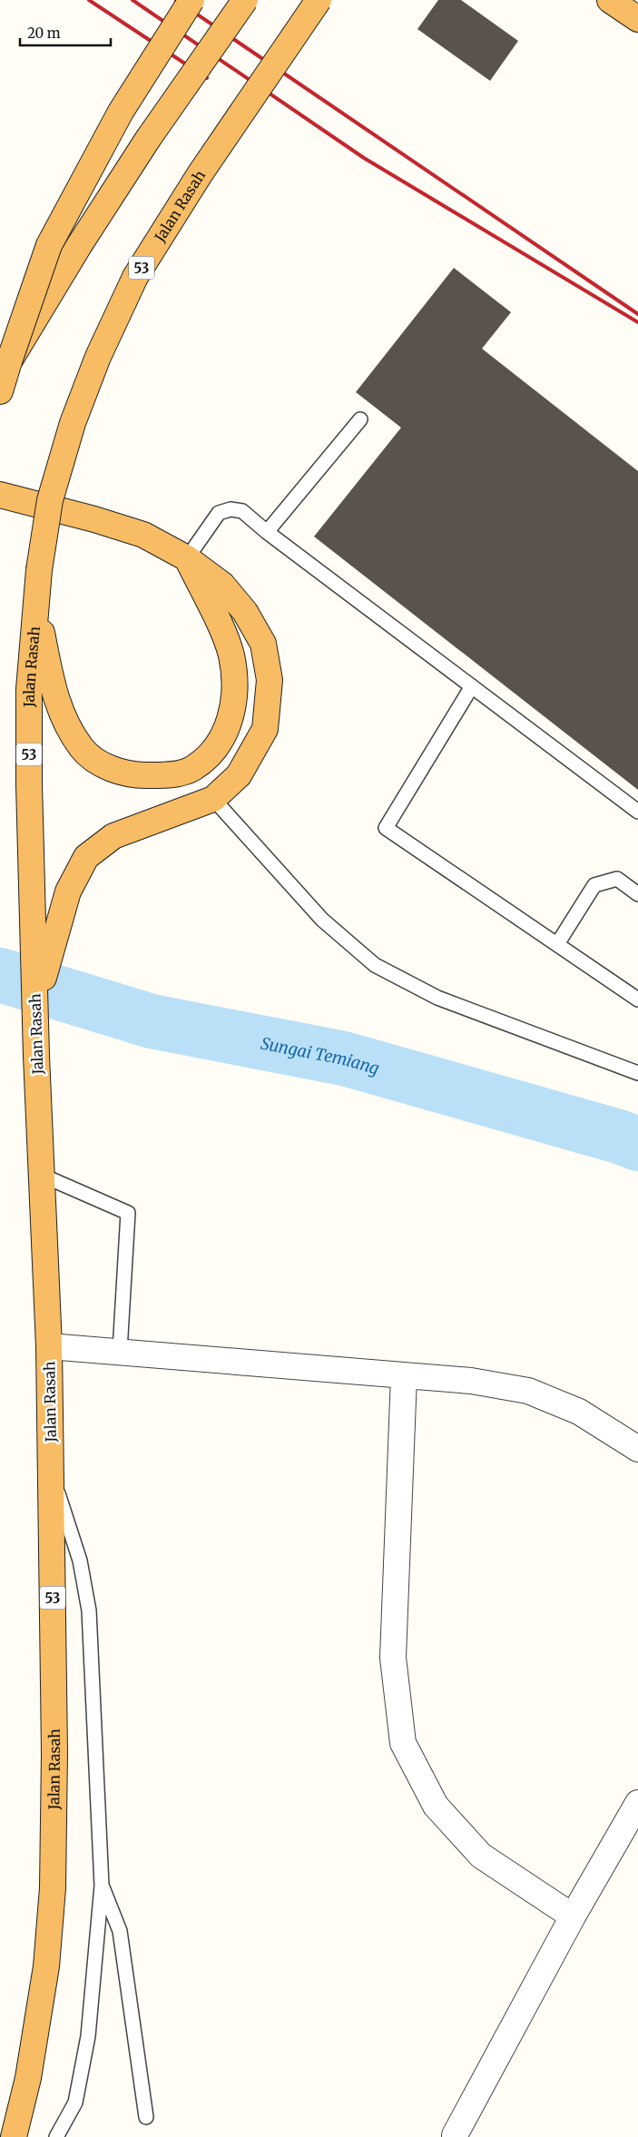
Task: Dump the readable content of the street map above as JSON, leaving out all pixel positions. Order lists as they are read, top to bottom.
{
  "streets": {
    "highway": ["Jalan Rasah", "53"]
  },
  "water": ["Sungai Temiang"],
  "scale_bar": "20 m"
}
